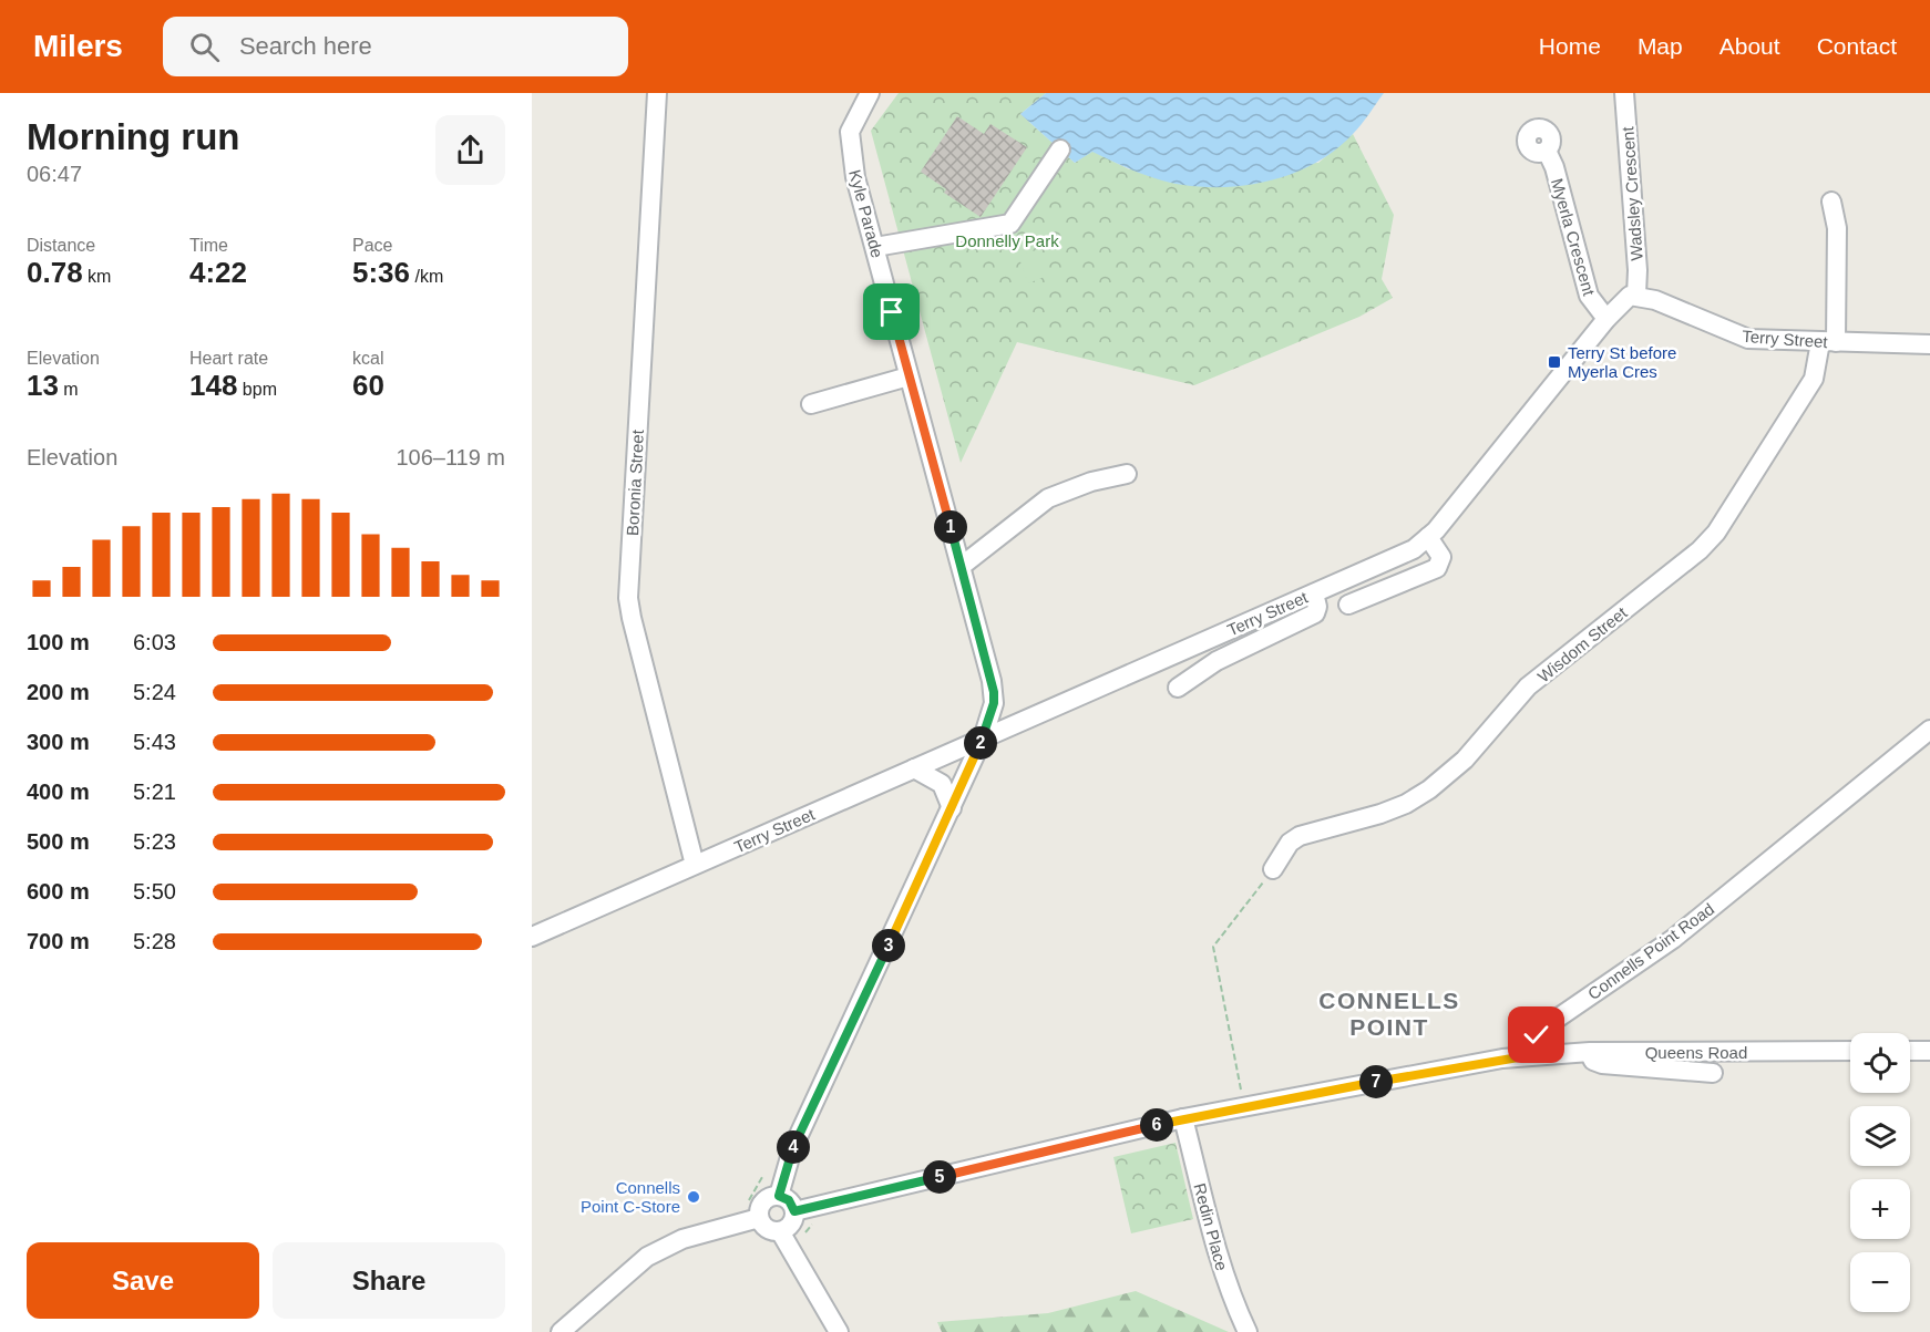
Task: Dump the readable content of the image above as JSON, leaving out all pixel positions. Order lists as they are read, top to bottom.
{
  "streets": {
    "street": [
      "Wadsley Crescent",
      "Kyle Parade",
      "Myerla Crescent",
      "Terry Street",
      "Boronia Street",
      "Wisdom Street",
      "Connells Point Road",
      "Queens Road",
      "Redin Place"
    ]
  },
  "crossings": [
    ["Wadsley Crescent", "Terry Street"],
    ["Kyle Parade", "Terry Street"],
    ["Myerla Crescent", "Terry Street"],
    ["Terry Street", "Boronia Street"],
    ["Terry Street", "Wisdom Street"],
    ["Connells Point Road", "Queens Road"]
  ],
  "districts": ["CONNELLS POINT"],
  "parks": ["Donnelly Park"],
  "places": {
    "transit": ["Terry St before Myerla Cres"],
    "other": ["Connells Point C-Store"]
  },
  "page": {
    "header": "Milers",
    "search": "Search here",
    "nav": [
      "Home",
      "Map",
      "About",
      "Contact"
    ],
    "heading": ["Morning run", "06:47"],
    "stats": [
      ["Distance", "0.78 km"],
      ["Time", "4:22"],
      ["Pace", "5:36 /km"],
      ["Elevation", "13 m"],
      ["Heart rate", "148 bpm"],
      ["kcal", "60"]
    ],
    "chart": ["Elevation", "106–119 m"],
    "pins": [
      "1",
      "2",
      "3",
      "7",
      "6",
      "4",
      "5"
    ],
    "list": [
      {
        "name": "100 m",
        "note": "6:03"
      },
      {
        "name": "200 m",
        "note": "5:24"
      },
      {
        "name": "300 m",
        "note": "5:43"
      },
      {
        "name": "400 m",
        "note": "5:21"
      },
      {
        "name": "500 m",
        "note": "5:23"
      },
      {
        "name": "600 m",
        "note": "5:50"
      },
      {
        "name": "700 m",
        "note": "5:28"
      }
    ],
    "map_buttons": ["+", "−"],
    "buttons": ["Save", "Share"]
  }
}
